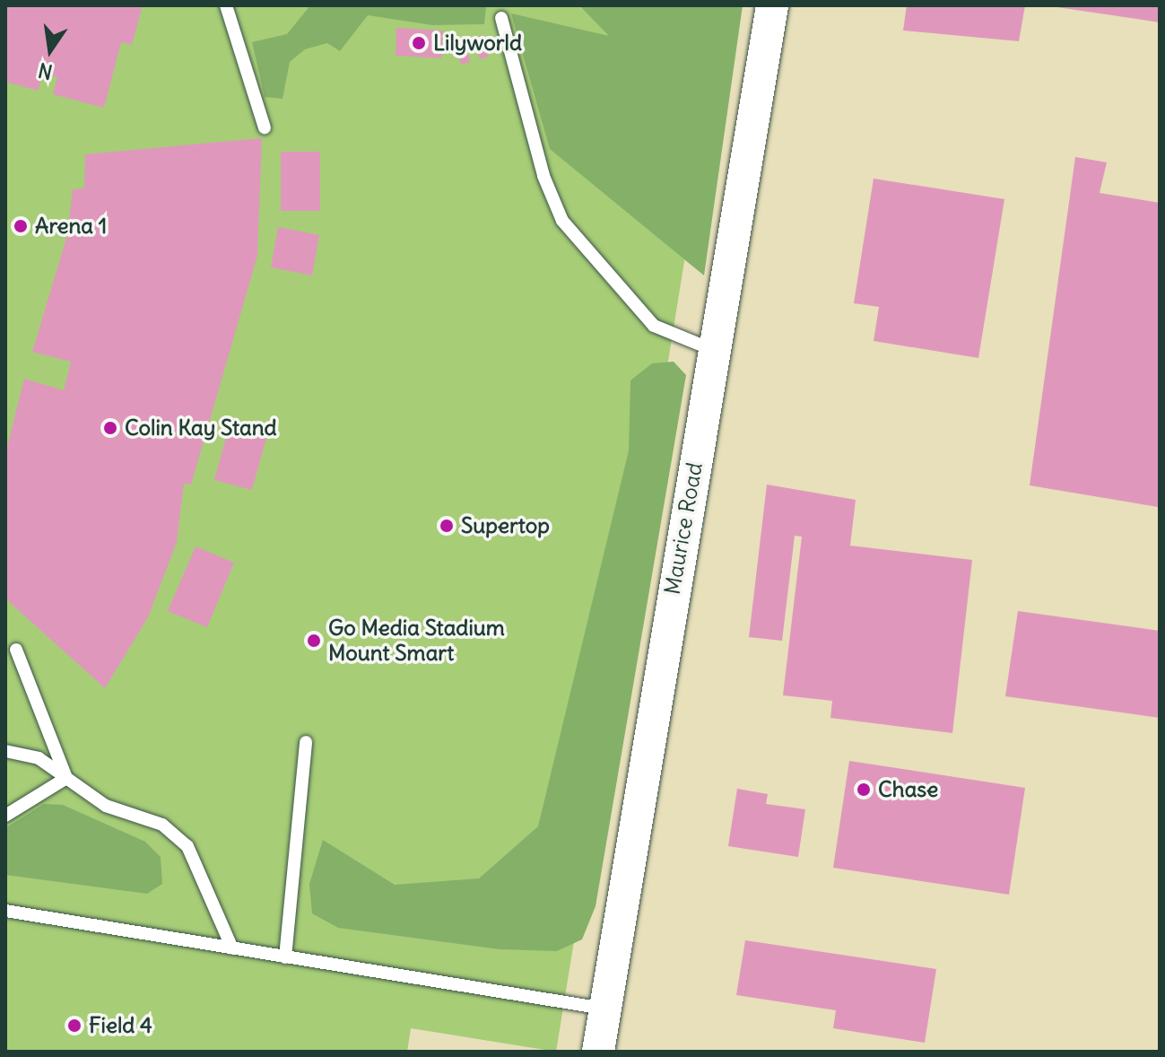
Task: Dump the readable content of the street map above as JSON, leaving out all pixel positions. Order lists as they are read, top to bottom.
{
  "streets": {
    "street": ["Maurice Road"]
  },
  "places": [
    "Lilyworld",
    "Arena 1",
    "Colin Kay Stand",
    "Supertop",
    "Go Media Stadium Mount Smart",
    "Chase",
    "Field 4"
  ],
  "north": "bottom"
}
